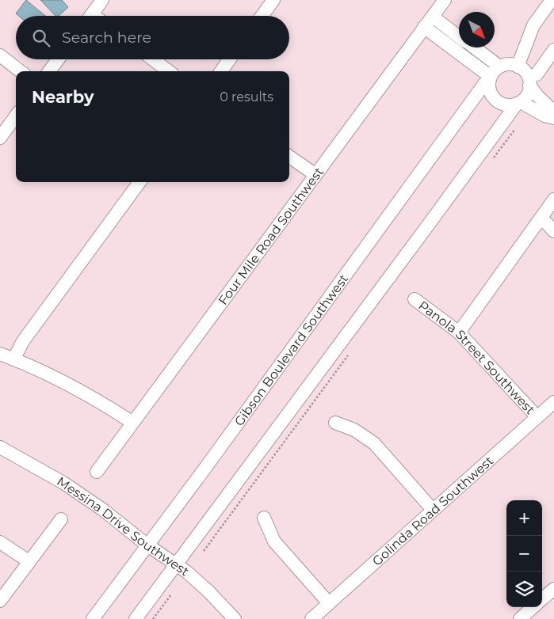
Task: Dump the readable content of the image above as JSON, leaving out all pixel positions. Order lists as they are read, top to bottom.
{
  "streets": {
    "street": [
      "Four Mile Road Southwest",
      "Gibson Boulevard Southwest",
      "Panola Street Southwest",
      "Golinda Road Southwest",
      "Messina Drive Southwest"
    ]
  },
  "crossings": [
    ["Gibson Boulevard Southwest", "Messina Drive Southwest"],
    ["Panola Street Southwest", "Golinda Road Southwest"]
  ],
  "north": "bottom right",
  "page": {
    "search": "Search here",
    "heading": ["Nearby", "0 results"],
    "map_buttons": ["+", "−"]
  }
}
